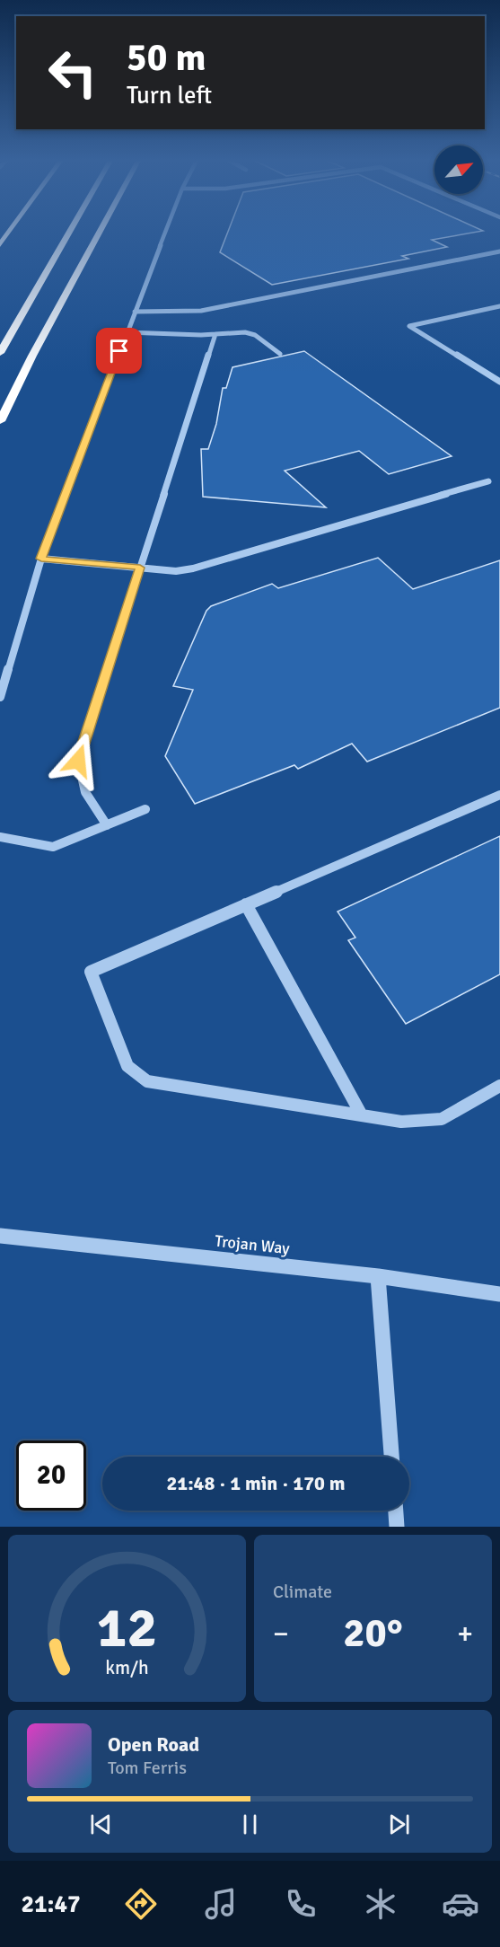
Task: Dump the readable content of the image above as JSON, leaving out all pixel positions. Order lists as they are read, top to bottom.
{
  "streets": {
    "street": ["Trojan Way"]
  },
  "north": "top right",
  "page": {
    "turn": ["50 m", "Turn left"],
    "limit": "20",
    "trip": "21:48 · 1 min · 170 m",
    "tile": "Climate",
    "heat": ["−", "20°", "+"],
    "song": ["Open Road", "Tom Ferris"],
    "tabs": "21:47",
    "gauge": ["12", "km/h"]
  }
}
